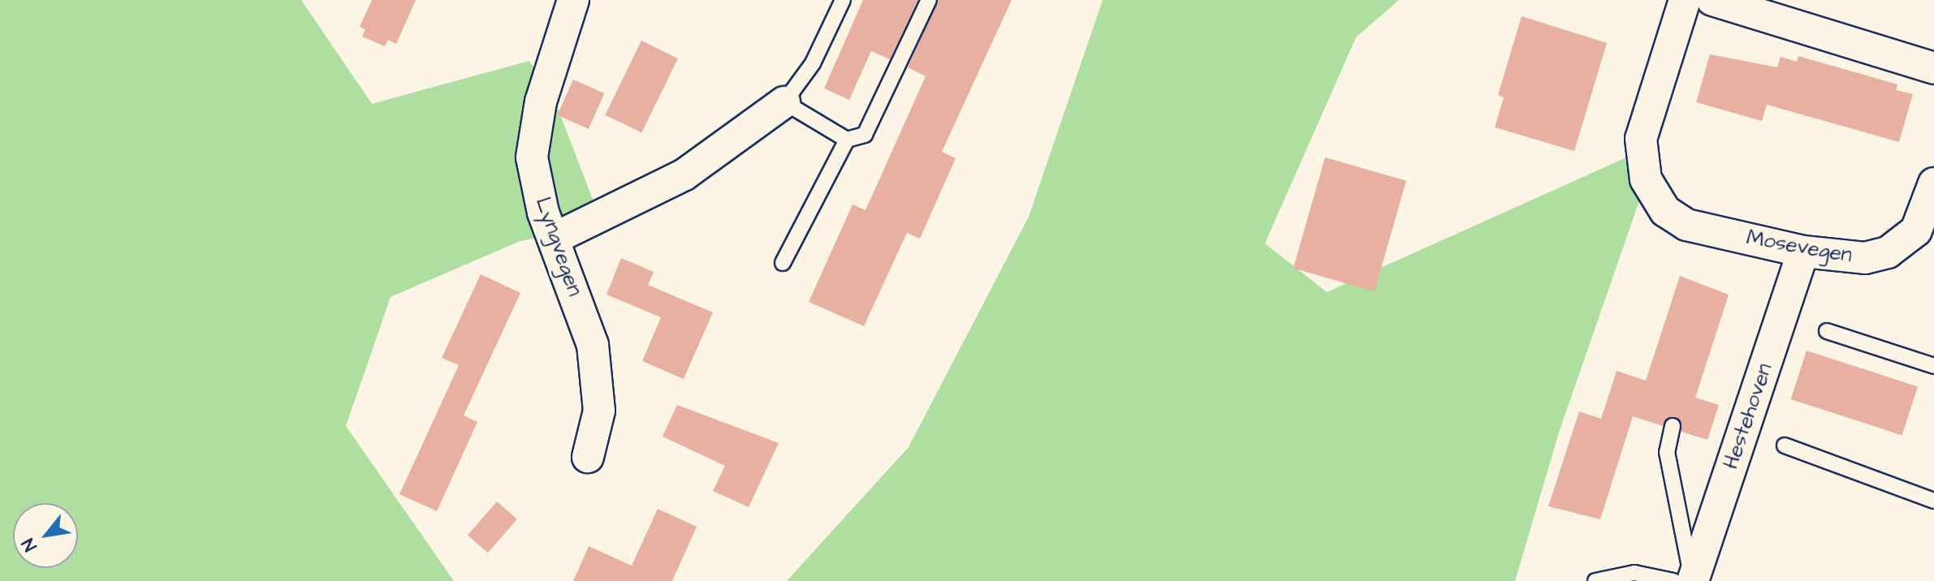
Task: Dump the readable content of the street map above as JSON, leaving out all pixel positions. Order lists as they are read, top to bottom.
{
  "streets": {
    "street": ["Lyngvegen", "Mosevegen", "Hestehoven"]
  },
  "crossings": [
    ["Mosevegen", "Hestehoven"]
  ],
  "north": "bottom left"
}
